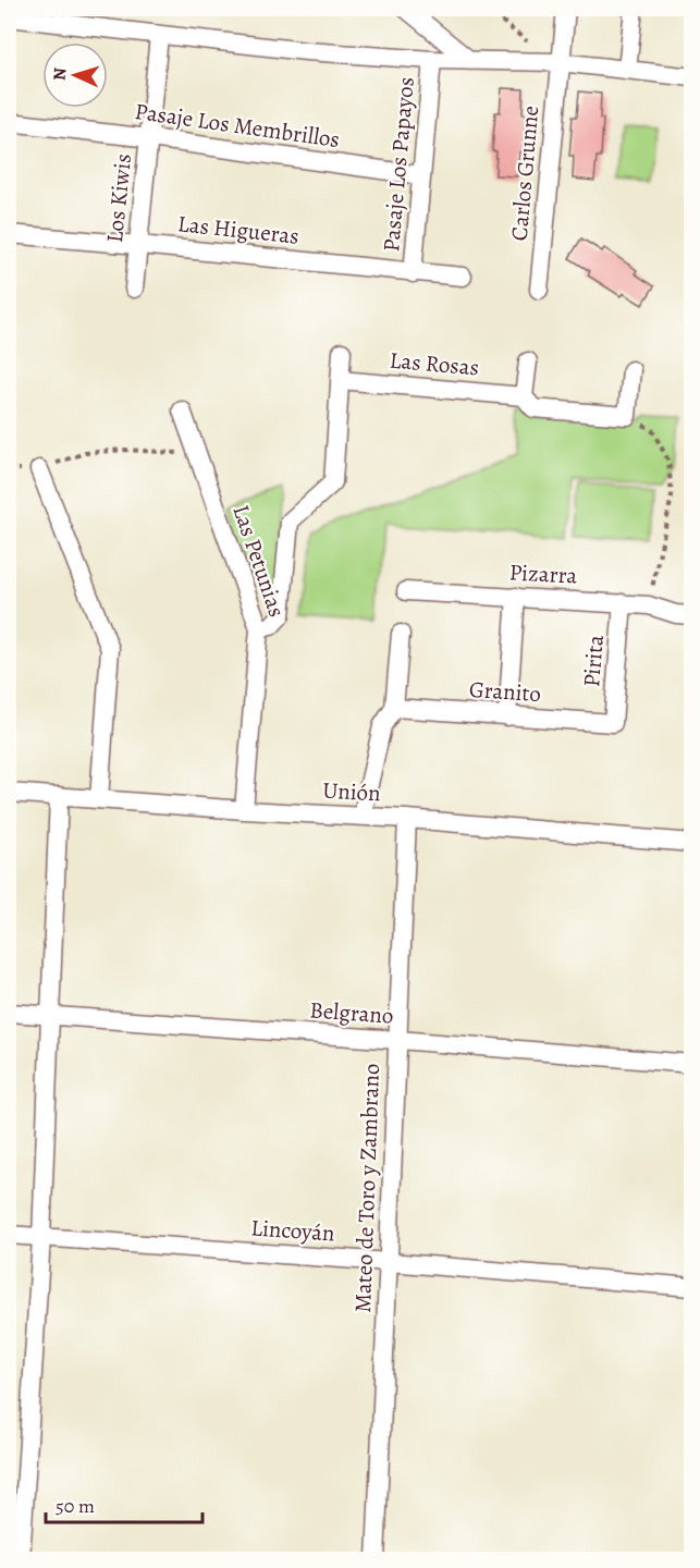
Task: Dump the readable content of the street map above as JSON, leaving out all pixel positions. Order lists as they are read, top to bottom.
{
  "streets": {
    "street": [
      "Pasaje Los Membrillos",
      "Pasaje Los Papayos",
      "Carlos Grunne",
      "Los Kiwis",
      "Las Higueras",
      "Las Rosas",
      "Las Petunias",
      "Pizarra",
      "Pirita",
      "Granito",
      "Unión",
      "Belgrano",
      "Mateo de Toro y Zambrano",
      "Lincoyán"
    ]
  },
  "crossings": [
    ["Pasaje Los Membrillos", "Pasaje Los Papayos"],
    ["Pasaje Los Membrillos", "Los Kiwis"],
    ["Pasaje Los Papayos", "Las Higueras"],
    ["Los Kiwis", "Las Higueras"],
    ["Las Petunias", "Unión"],
    ["Pizarra", "Pirita"],
    ["Pirita", "Granito"],
    ["Unión", "Mateo de Toro y Zambrano"],
    ["Belgrano", "Mateo de Toro y Zambrano"],
    ["Mateo de Toro y Zambrano", "Lincoyán"]
  ],
  "scale_bar": "50 m",
  "north": "left"
}
